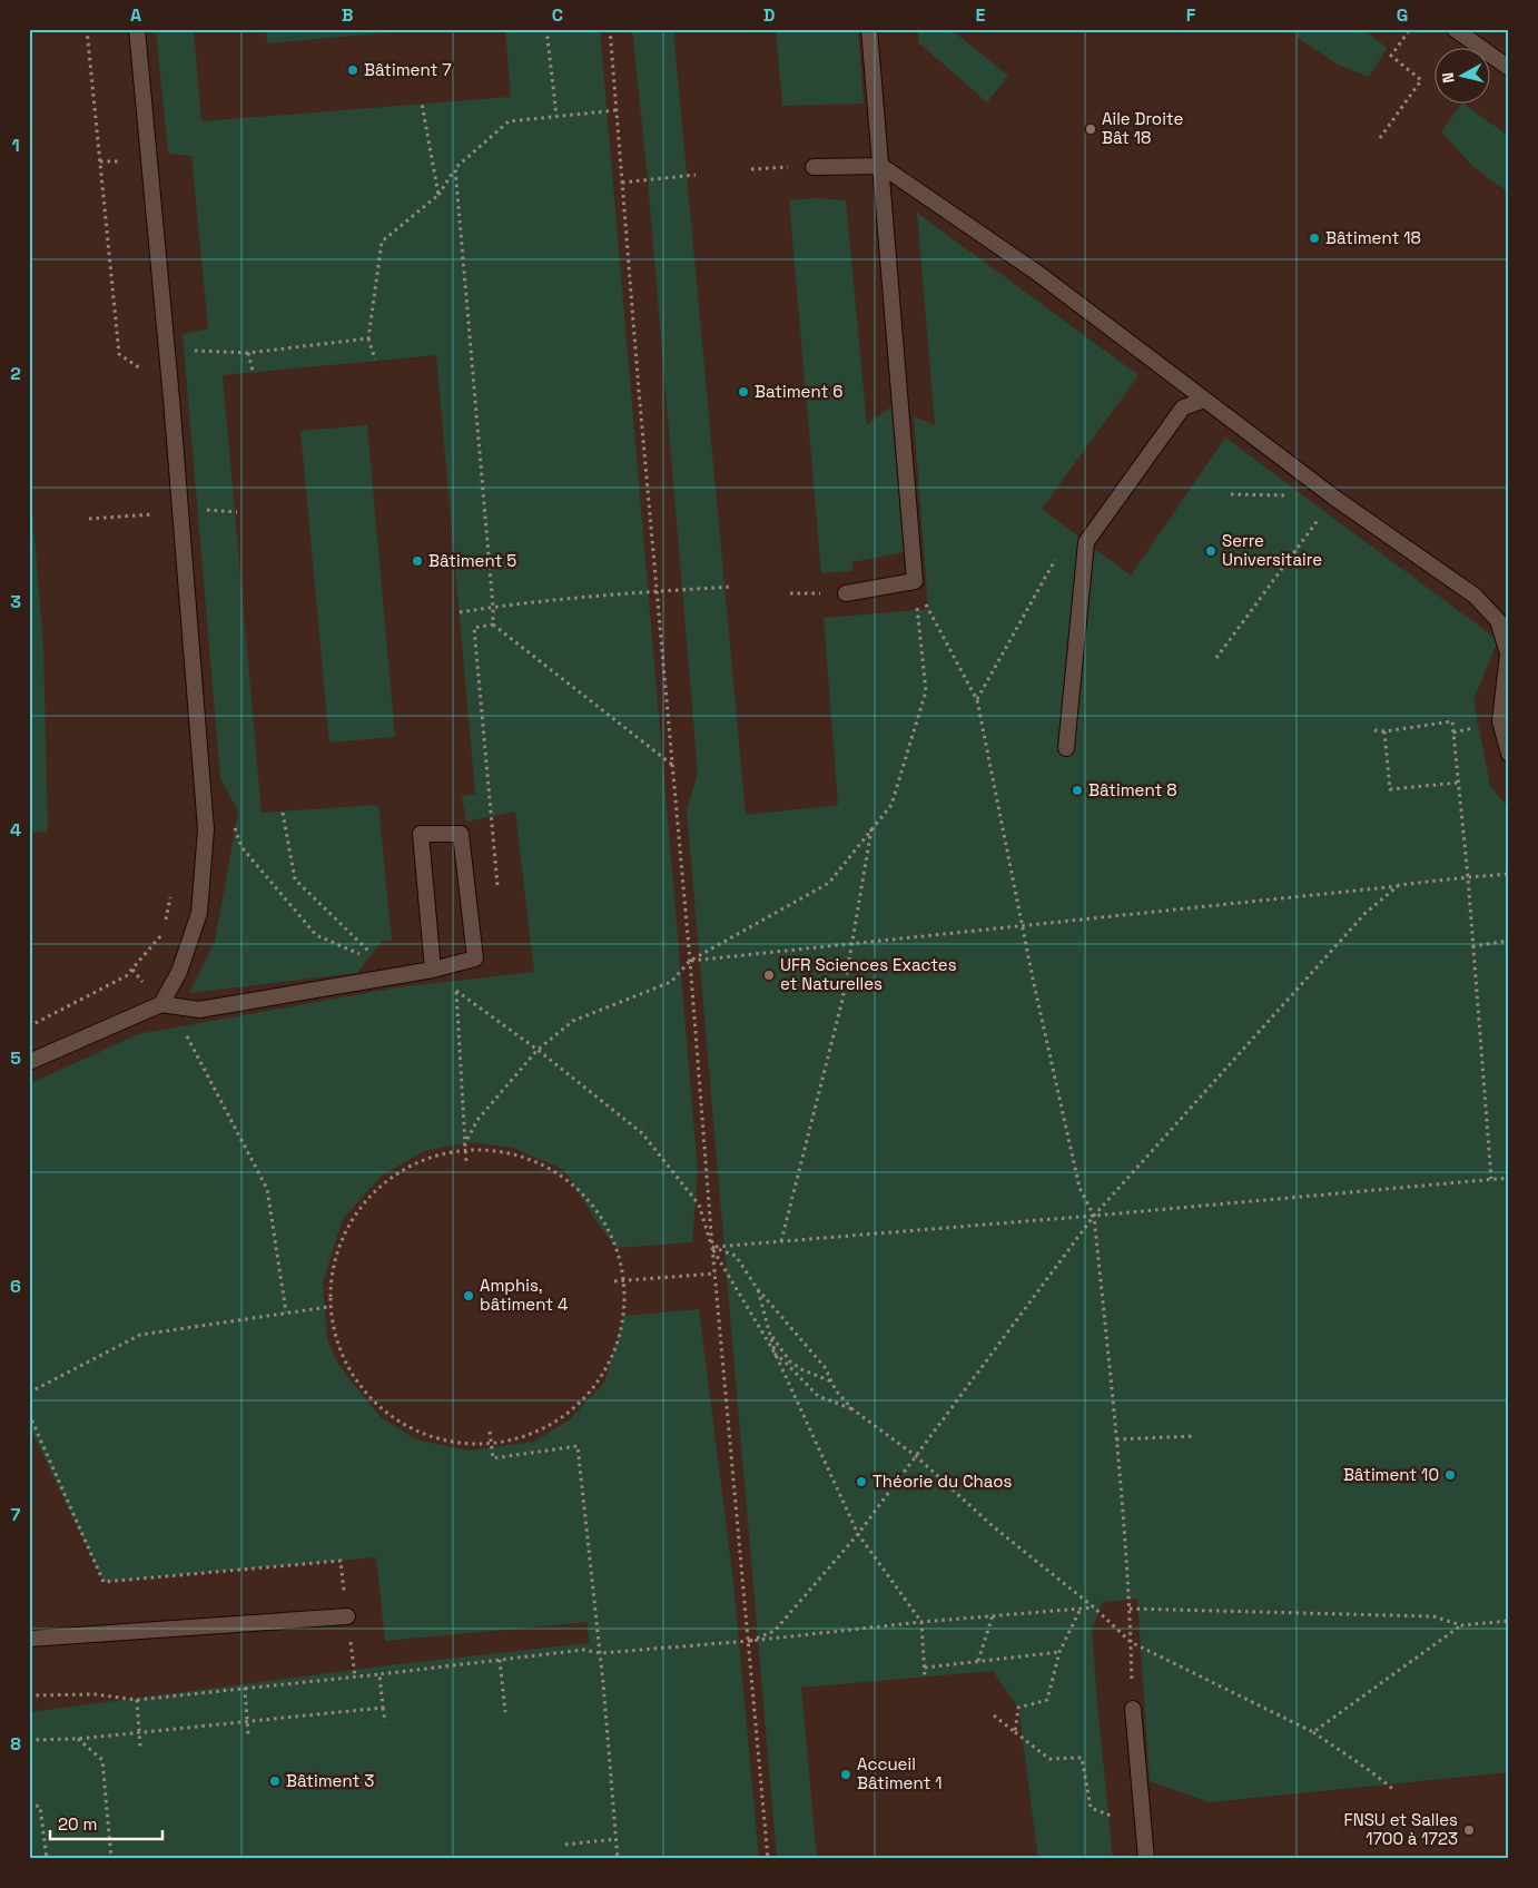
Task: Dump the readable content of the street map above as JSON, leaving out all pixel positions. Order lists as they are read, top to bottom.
{
  "places": [
    "Bâtiment 7",
    "Aile Droite Bât 18",
    "Bâtiment 18",
    "Batiment 6",
    "Serre Universitaire",
    "Bâtiment 5",
    "Bâtiment 8",
    "UFR Sciences Exactes et Naturelles",
    "Amphis, bâtiment 4",
    "Bâtiment 10",
    "Théorie du Chaos",
    "Accueil Bâtiment 1",
    "Bâtiment 3",
    "FNSU et Salles 1700 à 1723"
  ],
  "scale_bar": "20 m",
  "north": "left",
  "grid": {
    "columns": [
      "A",
      "B",
      "C",
      "D",
      "E",
      "F",
      "G"
    ],
    "rows": [
      "1",
      "2",
      "3",
      "4",
      "5",
      "6",
      "7",
      "8"
    ]
  }
}
